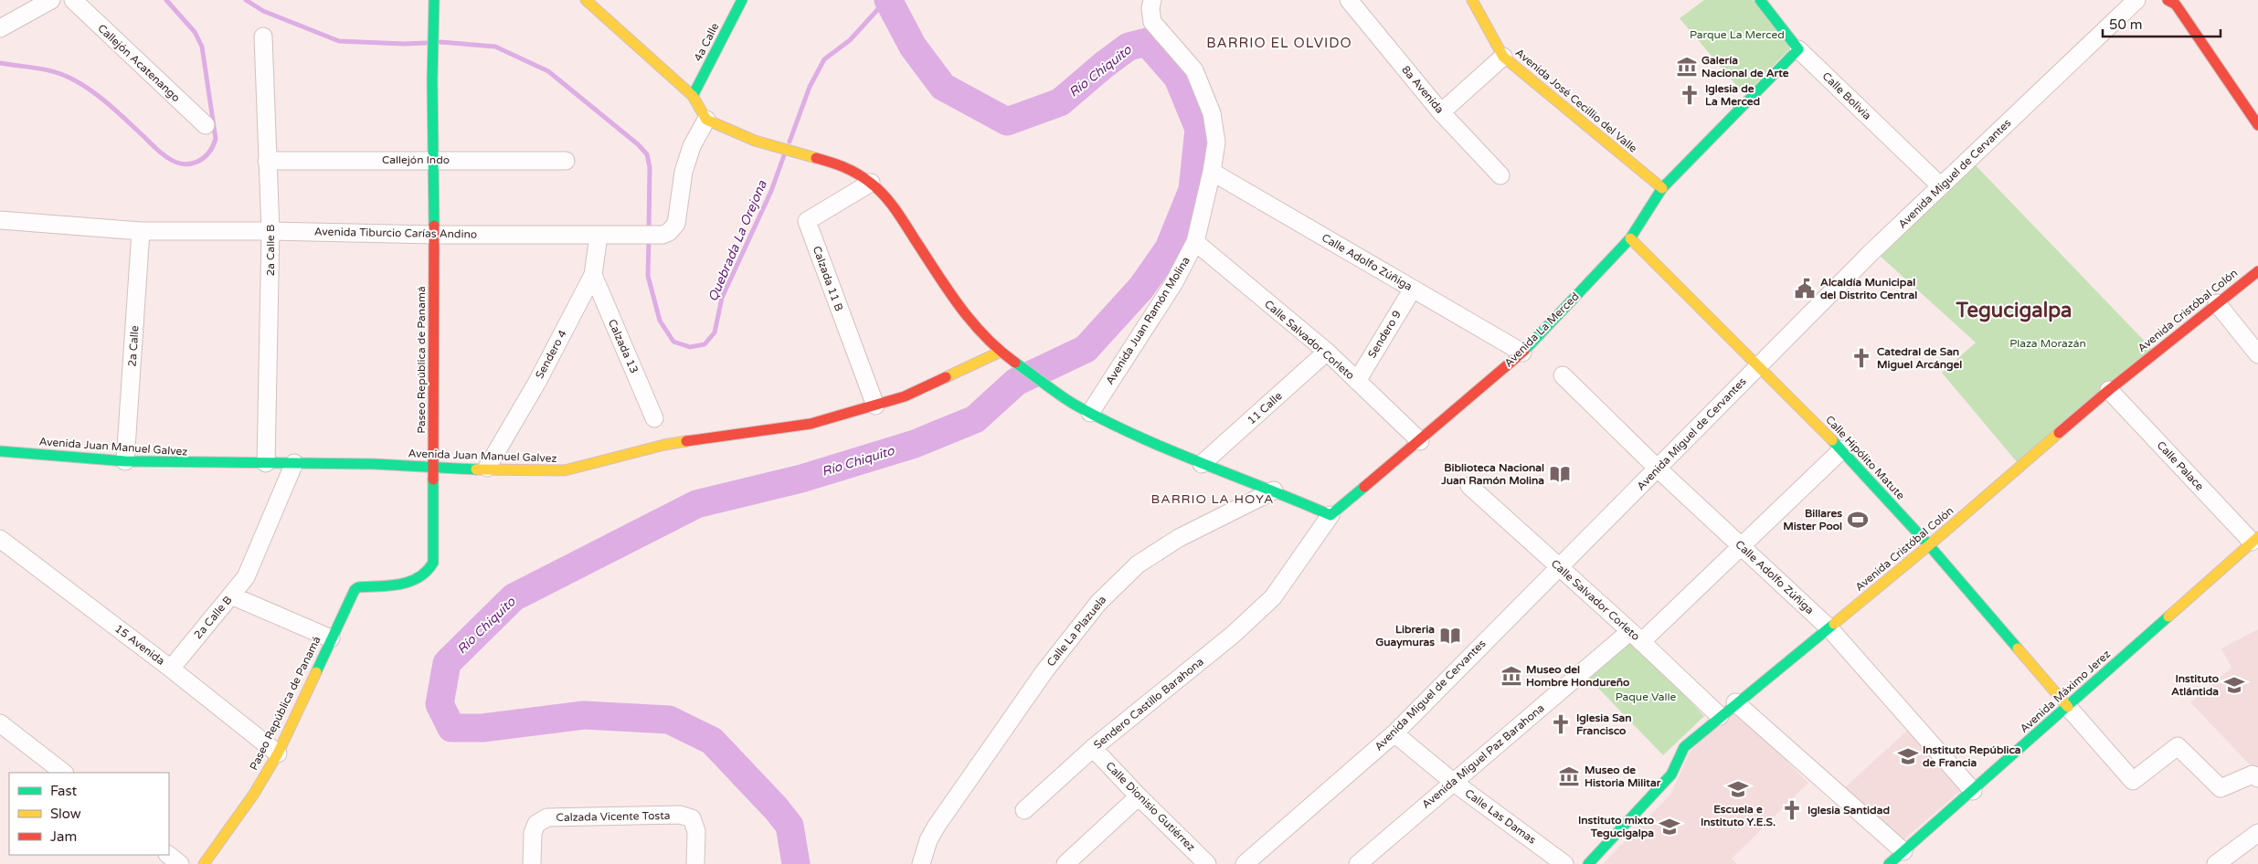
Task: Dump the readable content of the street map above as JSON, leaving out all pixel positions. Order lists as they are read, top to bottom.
{
  "streets": {
    "street": [
      "4a Calle",
      "Callejón Acatenango",
      "8a Avenida",
      "Calle Bolivia",
      "Avenida José Cecillio del Valle",
      "Callejón Indo",
      "Avenida Miguel de Cervantes",
      "Avenida Tiburcio Carías Andino",
      "2a Calle B",
      "Calle Adolfo Zúñiga",
      "Calzada 11 B",
      "Avenida Cristóbal Colón",
      "Avenida Juan Ramón Molina",
      "Avenida La Merced",
      "Sendero 9",
      "Calle Salvador Corleto",
      "2a Calle",
      "Calzada 13",
      "Sendero 4",
      "Paseo República de Panamá",
      "11 Calle",
      "Avenida Juan Manuel Galvez",
      "Calle Hipólito Matute",
      "Calle Palace",
      "Calle La Plazuela",
      "15 Avenida",
      "Avenida Máximo Jerez",
      "Sendero Castillo Barahona",
      "Avenida Miguel Paz Barahona",
      "Calle Dionisio Gutiérrez",
      "Calzada Vicente Tosta",
      "Calle Las Damas"
    ]
  },
  "crossings": [
    ["Calle Bolivia", "Avenida Miguel de Cervantes"],
    ["Calle Bolivia", "Avenida La Merced"],
    ["Avenida José Cecillio del Valle", "Avenida La Merced"],
    ["Callejón Indo", "2a Calle B"],
    ["Callejón Indo", "Paseo República de Panamá"],
    ["Avenida Miguel de Cervantes", "Calle Adolfo Zúñiga"],
    ["Avenida Miguel de Cervantes", "Calle Salvador Corleto"],
    ["Avenida Miguel de Cervantes", "Calle Hipólito Matute"],
    ["Avenida Miguel de Cervantes", "Calle Las Damas"],
    ["Avenida Tiburcio Carías Andino", "2a Calle B"],
    ["Avenida Tiburcio Carías Andino", "2a Calle"],
    ["Avenida Tiburcio Carías Andino", "Sendero 4"],
    ["Avenida Tiburcio Carías Andino", "Paseo República de Panamá"],
    ["2a Calle B", "Avenida Juan Manuel Galvez"],
    ["2a Calle B", "15 Avenida"],
    ["Calle Adolfo Zúñiga", "Avenida Cristóbal Colón"],
    ["Calle Adolfo Zúñiga", "Avenida Juan Ramón Molina"],
    ["Calle Adolfo Zúñiga", "Avenida La Merced"],
    ["Calle Adolfo Zúñiga", "Sendero 9"],
    ["Calle Adolfo Zúñiga", "Avenida Máximo Jerez"],
    ["Calle Adolfo Zúñiga", "Avenida Miguel Paz Barahona"],
    ["Calzada 11 B", "Avenida Juan Manuel Galvez"],
    ["Avenida Cristóbal Colón", "Calle Salvador Corleto"],
    ["Avenida Cristóbal Colón", "Calle Hipólito Matute"],
    ["Avenida Cristóbal Colón", "Calle Palace"],
    ["Avenida Juan Ramón Molina", "Calle Salvador Corleto"],
    ["Avenida La Merced", "Calle Salvador Corleto"],
    ["Avenida La Merced", "Calle Hipólito Matute"],
    ["Avenida La Merced", "Sendero Castillo Barahona"],
    ["Sendero 9", "Calle Salvador Corleto"],
    ["Calle Salvador Corleto", "11 Calle"],
    ["Calle Salvador Corleto", "Avenida Miguel Paz Barahona"],
    ["2a Calle", "Avenida Juan Manuel Galvez"],
    ["Calzada 13", "Sendero 4"],
    ["Sendero 4", "Avenida Juan Manuel Galvez"],
    ["Paseo República de Panamá", "Avenida Juan Manuel Galvez"],
    ["Paseo República de Panamá", "15 Avenida"],
    ["Calle Hipólito Matute", "Avenida Máximo Jerez"],
    ["Calle Hipólito Matute", "Avenida Miguel Paz Barahona"],
    ["Calle Palace", "Avenida Máximo Jerez"],
    ["Sendero Castillo Barahona", "Calle Dionisio Gutiérrez"],
    ["Avenida Miguel Paz Barahona", "Calle Las Damas"]
  ],
  "districts": ["BARRIO EL OLVIDO", "Tegucigalpa", "BARRIO LA HOYA"],
  "water": ["Río Chiquito", "Quebrada La Orejona"],
  "parks": ["Parque La Merced", "Plaza Morazán", "Paque Valle"],
  "places": {
    "museum": ["Galería Nacional de Arte", "Museo del Hombre Hondureño", "Museo de Historia Militar"],
    "church": [
      "Iglesia de La Merced",
      "Catedral de San Miguel Arcángel",
      "Iglesia San Francisco",
      "Iglesia Santidad"
    ],
    "public building": ["Alcaldía Municipal del Distrito Central"],
    "library": ["Biblioteca Nacional Juan Ramón Molina", "Libreria Guaymuras"],
    "sports": ["Billares Mister Pool"],
    "school or university": [
      "Instituto Atlántida",
      "Instituto República de Francia",
      "Escuela e Instituto Y.E.S.",
      "Instituto mixto Tegucigalpa"
    ]
  },
  "legend": ["Fast", "Slow", "Jam"],
  "scale_bar": "50 m"
}
